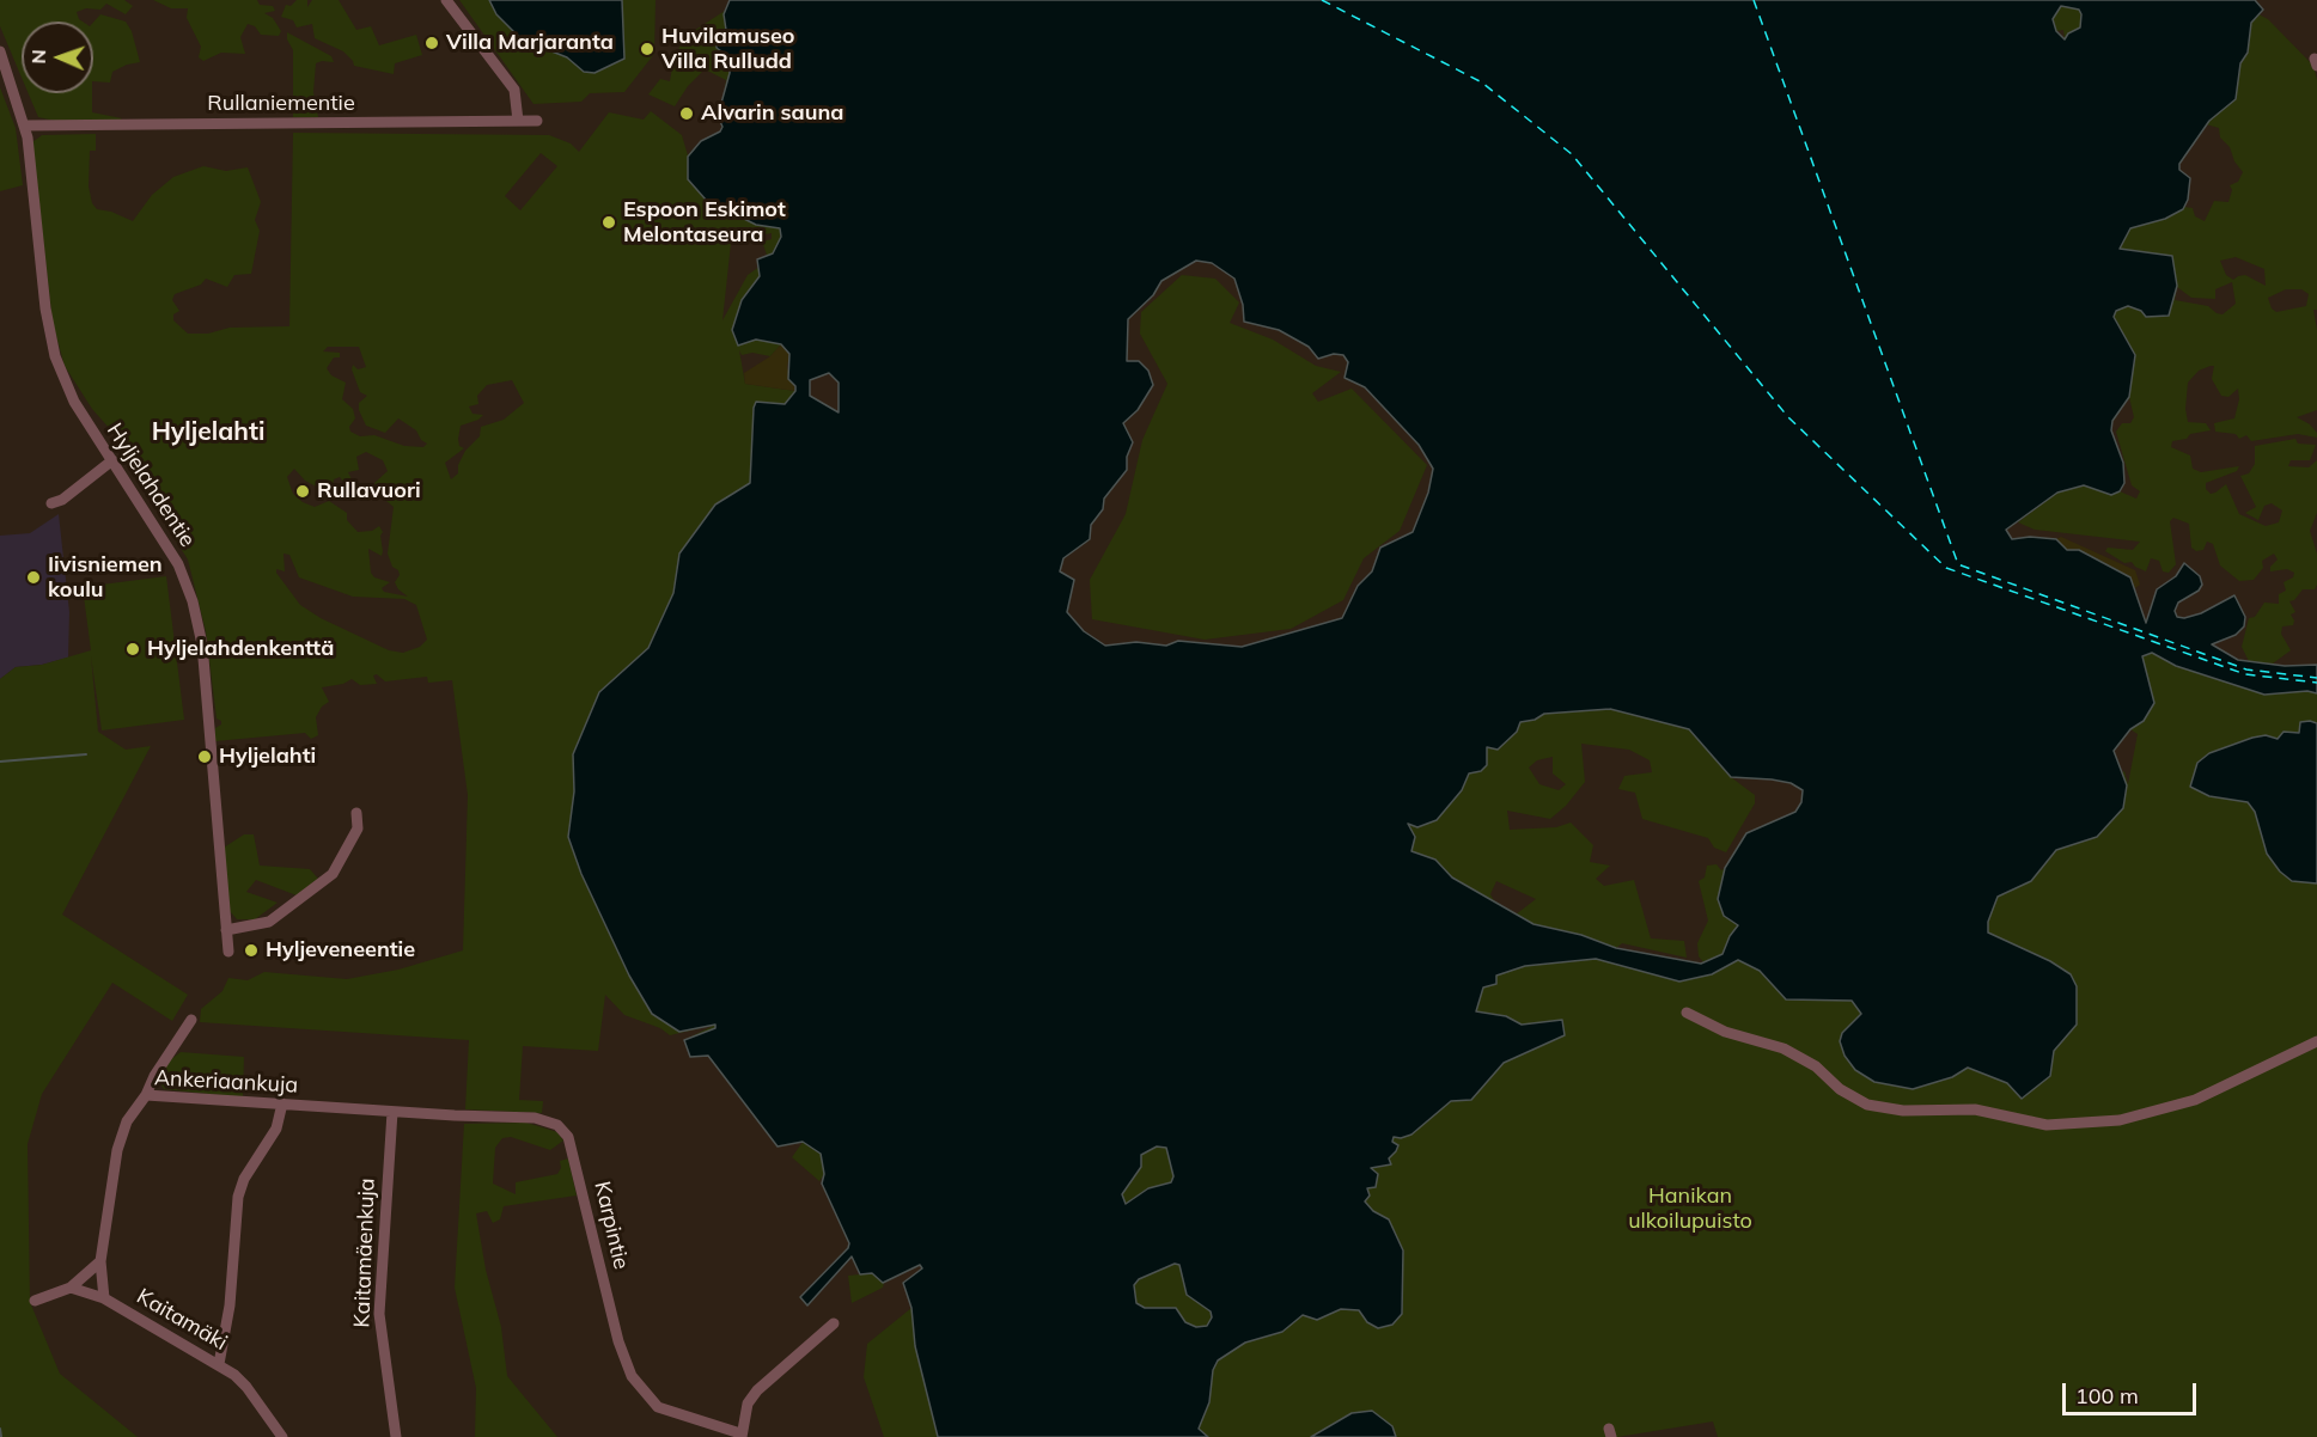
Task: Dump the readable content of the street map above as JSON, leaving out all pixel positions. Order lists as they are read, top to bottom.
{
  "streets": {
    "street": [
      "Rullaniementie",
      "Hyljelahdentie",
      "Ankeriaankuja",
      "Karpintie",
      "Kaitamäenkuja",
      "Kaitamäki"
    ]
  },
  "crossings": [
    ["Rullaniementie", "Hyljelahdentie"],
    ["Ankeriaankuja", "Karpintie"],
    ["Ankeriaankuja", "Kaitamäenkuja"],
    ["Ankeriaankuja", "Kaitamäki"],
    ["Karpintie", "Kaitamäenkuja"]
  ],
  "districts": ["Hyljelahti"],
  "parks": ["Hanikan ulkoilupuisto"],
  "places": [
    "Villa Marjaranta",
    "Huvilamuseo Villa Rulludd",
    "Alvarin sauna",
    "Espoon Eskimot Melontaseura",
    "Rullavuori",
    "Iivisniemen koulu",
    "Hyljelahdenkenttä",
    "Hyljelahti",
    "Hyljeveneentie"
  ],
  "scale_bar": "100 m",
  "north": "left"
}
